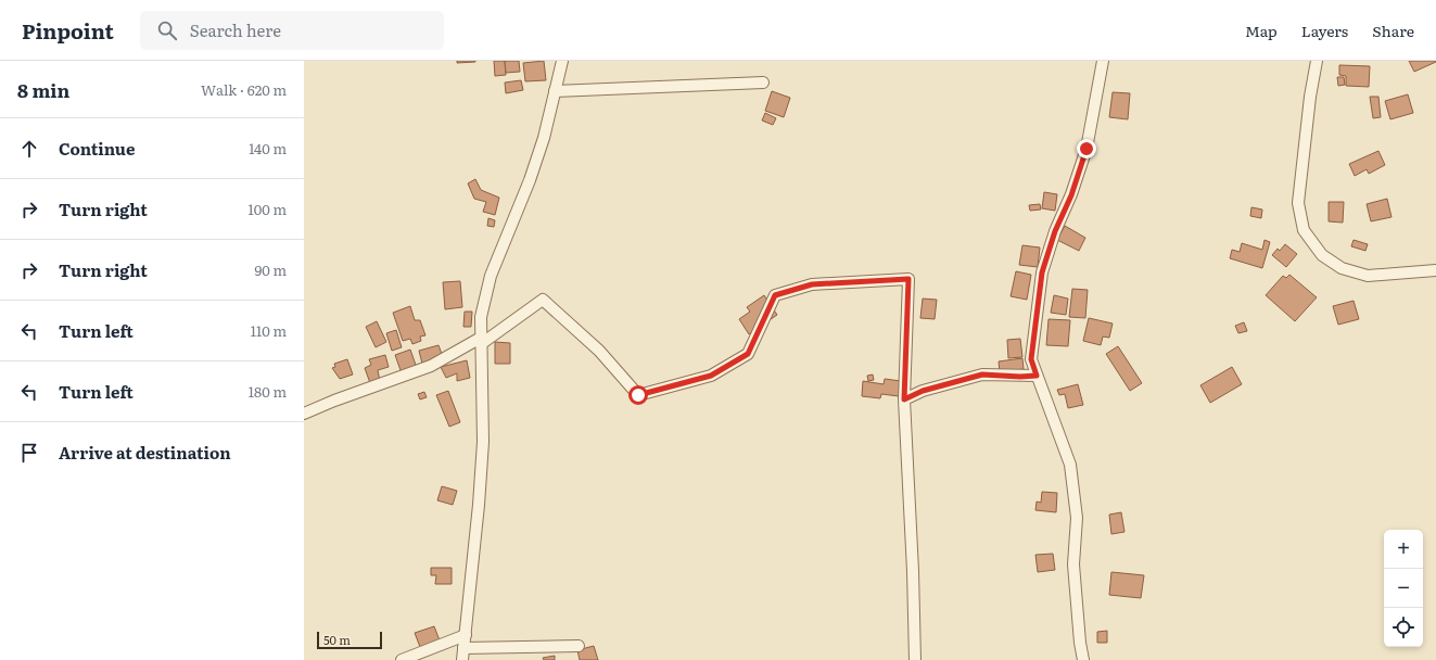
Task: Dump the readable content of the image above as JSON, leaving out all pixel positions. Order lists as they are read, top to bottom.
{
  "scale_bar": "50 m",
  "page": {
    "header": "Pinpoint",
    "search": "Search here",
    "nav": ["Map", "Layers", "Share"],
    "heading": ["8 min", "Walk · 620 m"],
    "list": [
      ["Continue", "140 m"],
      ["Turn right", "100 m"],
      ["Turn right", "90 m"],
      ["Turn left", "110 m"],
      ["Turn left", "180 m"],
      "Arrive at destination"
    ],
    "map_buttons": ["+", "−"],
    "scale": "50 m"
  }
}
